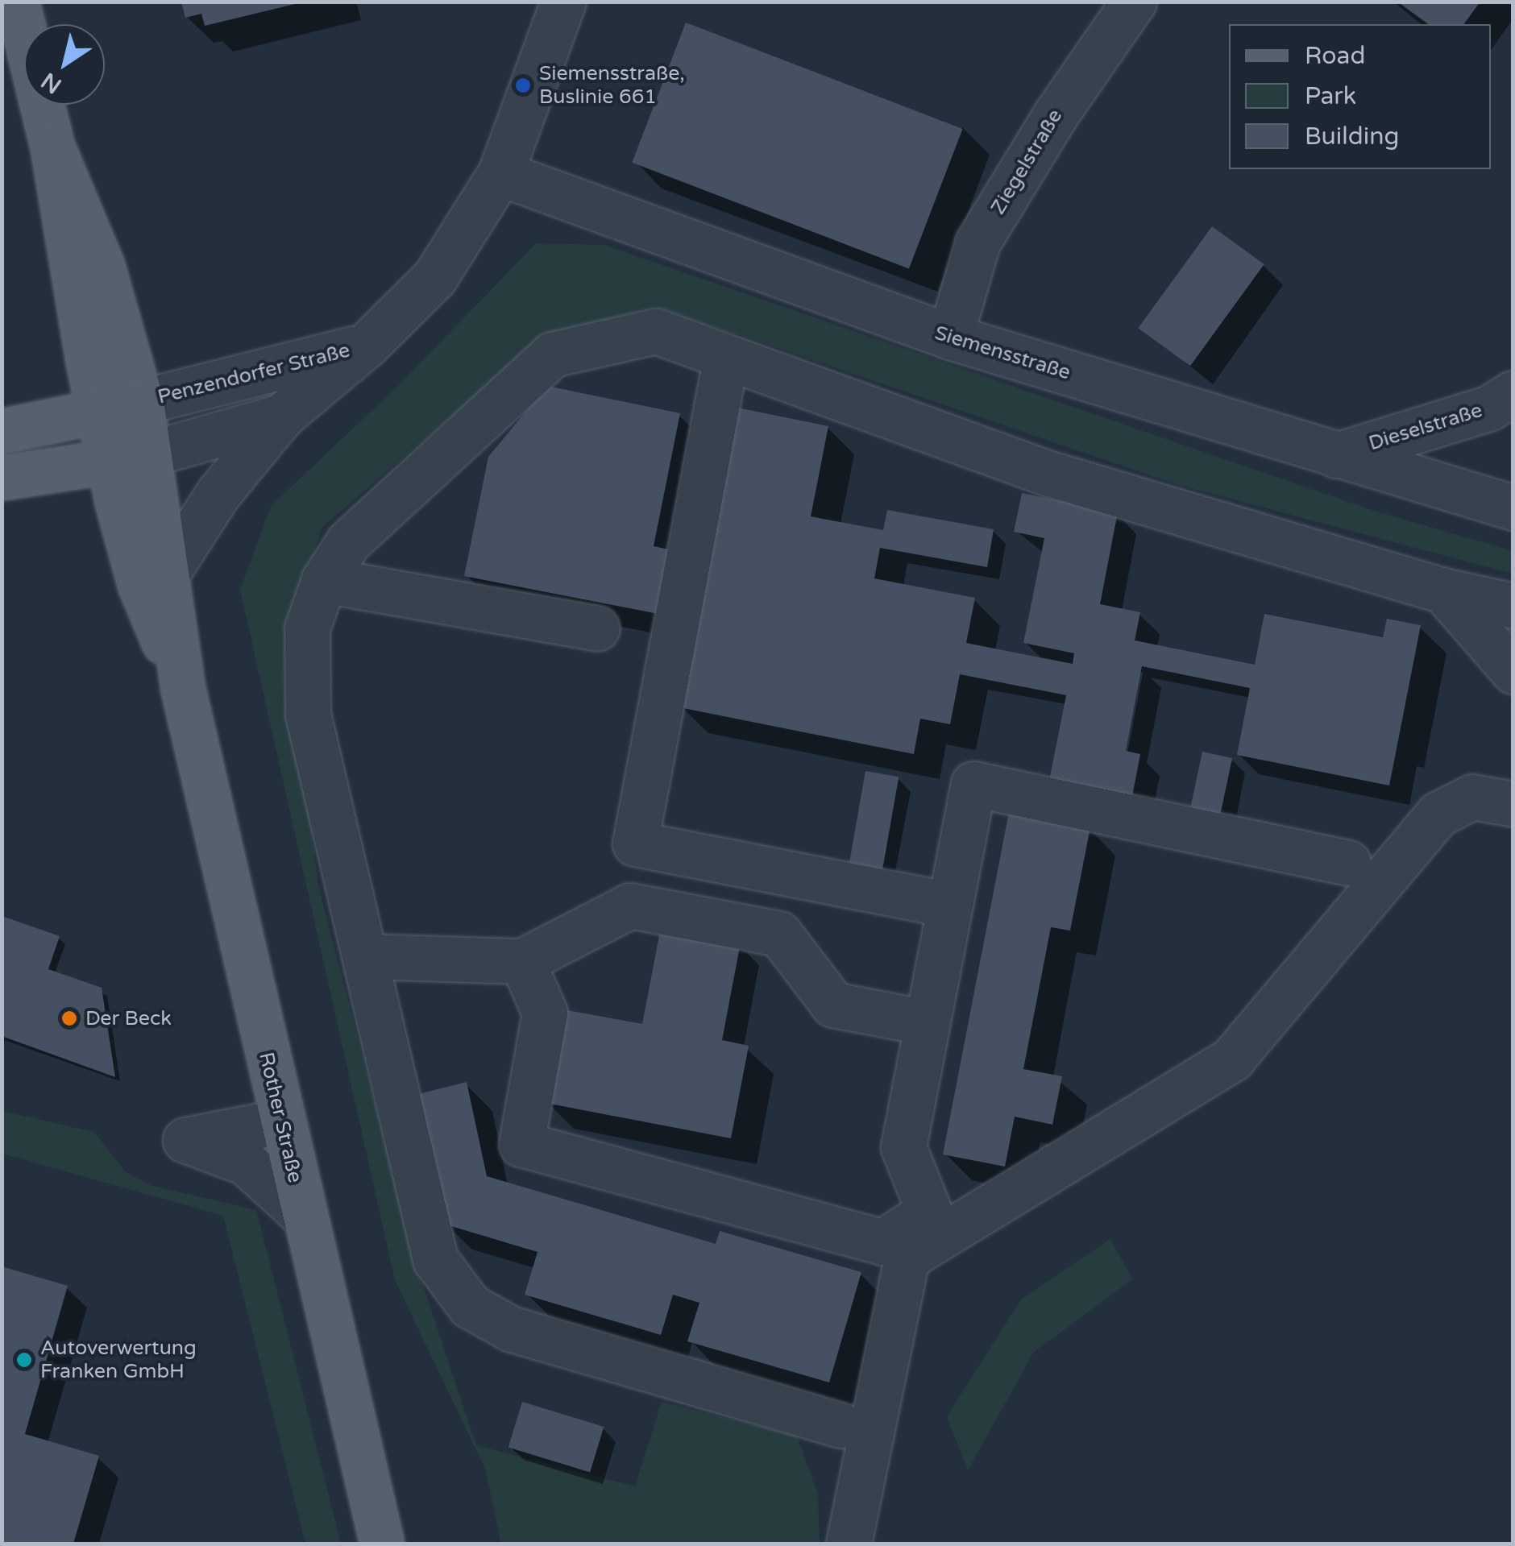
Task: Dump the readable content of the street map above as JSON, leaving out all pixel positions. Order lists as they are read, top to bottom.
{
  "streets": {
    "main road": ["Rother Straße"],
    "street": [
      "Ziegelstraße",
      "Siemensstraße",
      "Penzendorfer Straße",
      "Dieselstraße"
    ]
  },
  "crossings": [
    ["Ziegelstraße", "Siemensstraße"],
    ["Siemensstraße", "Penzendorfer Straße"],
    ["Siemensstraße", "Dieselstraße"],
    ["Penzendorfer Straße", "Rother Straße"]
  ],
  "places": ["Siemensstraße, Buslinie 661", "Der Beck", "Autoverwertung Franken GmbH"],
  "legend": ["Road", "Park", "Building"],
  "north": "bottom left"
}
